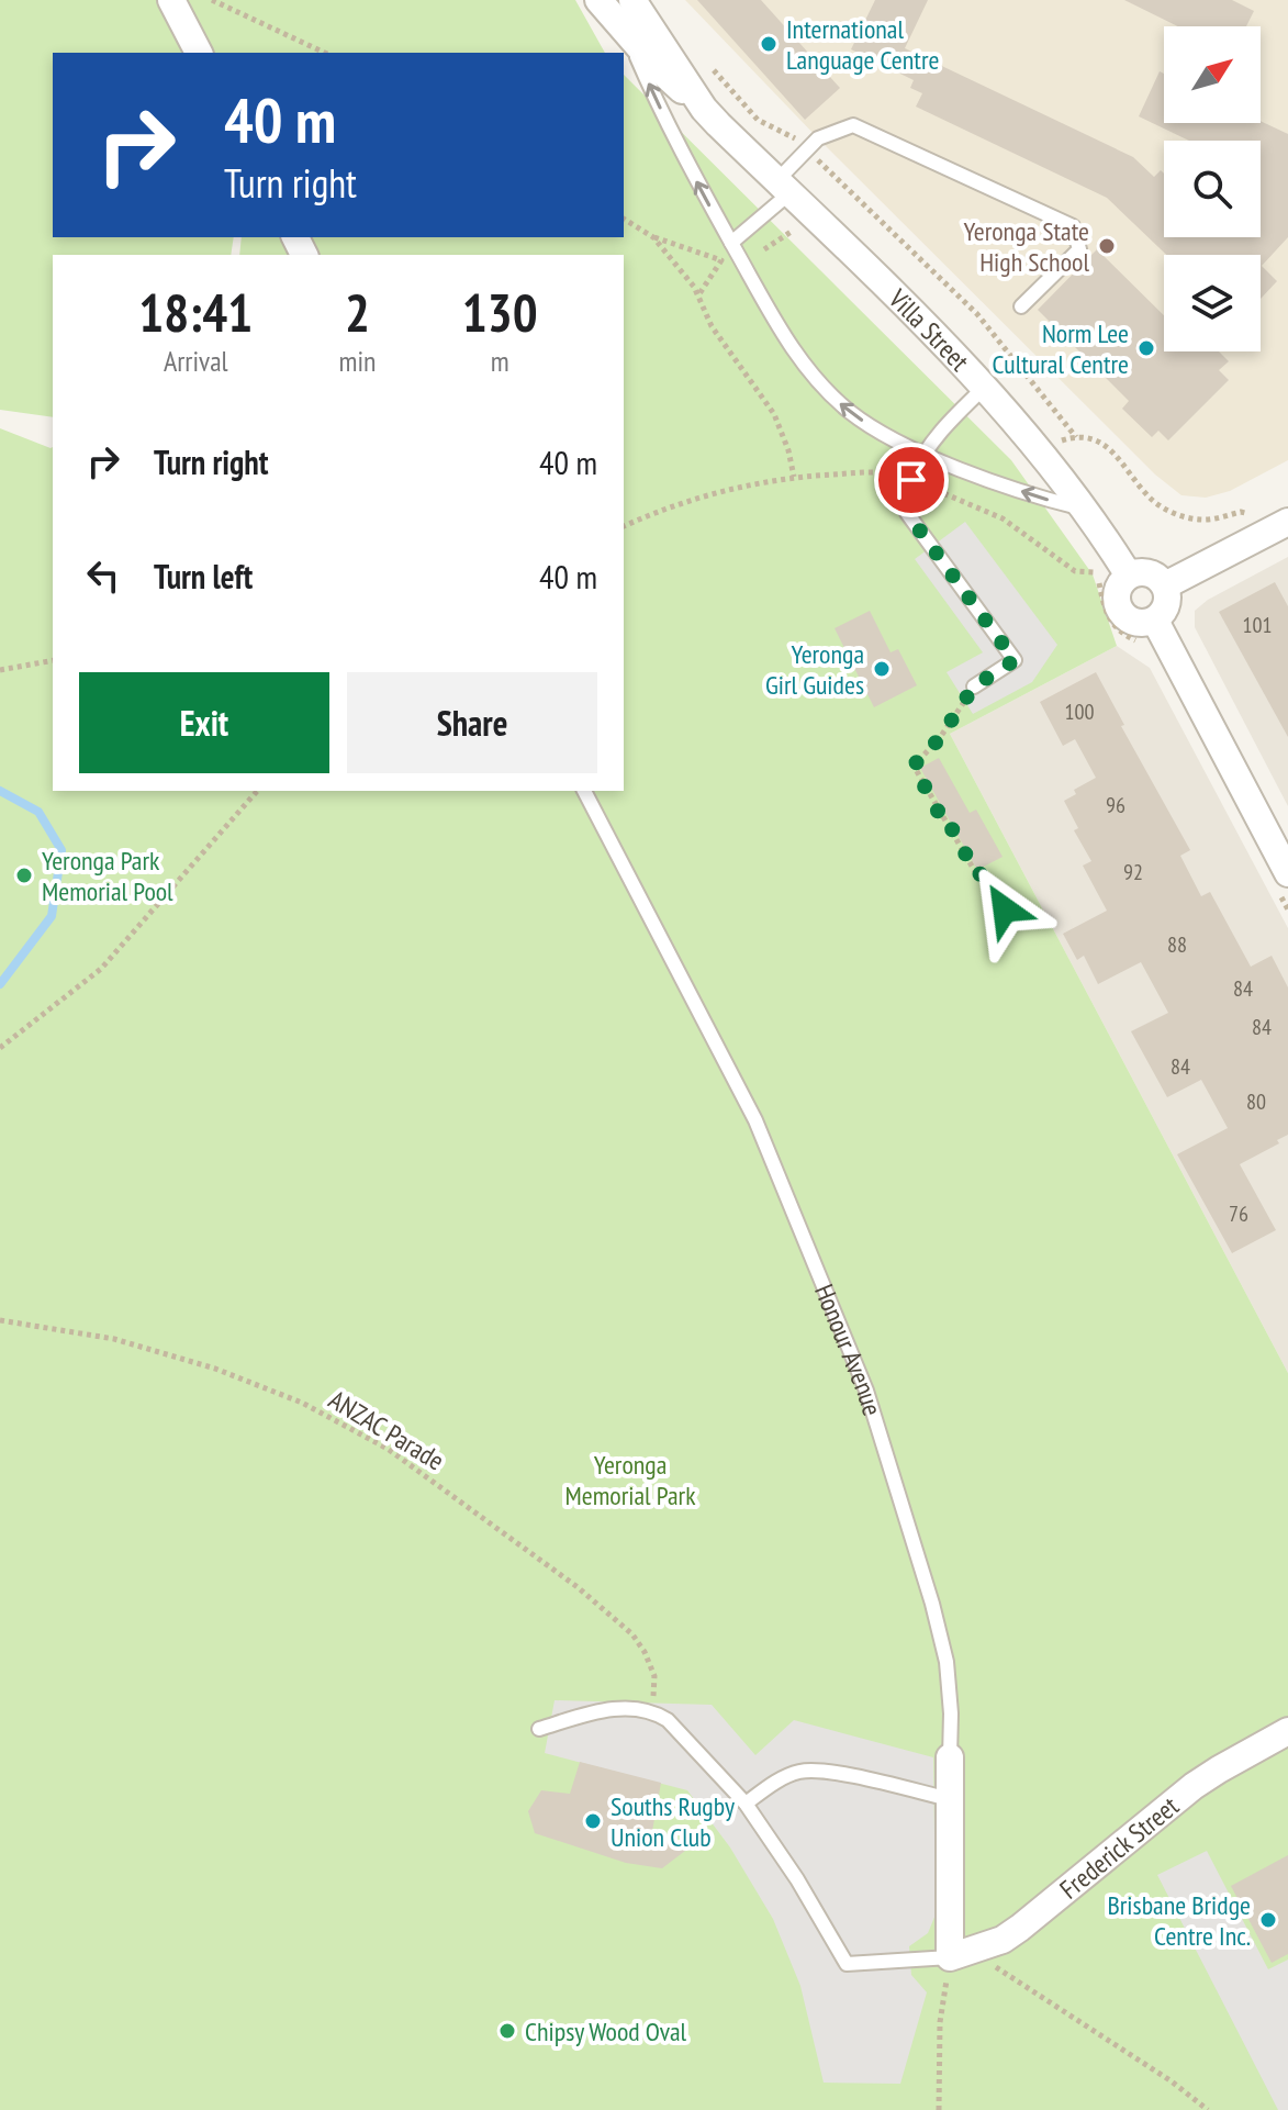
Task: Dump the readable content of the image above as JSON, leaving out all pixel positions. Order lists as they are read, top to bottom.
{
  "streets": {
    "street": ["Villa Street", "Honour Avenue", "Frederick Street"],
    "path": ["ANZAC Parade"]
  },
  "crossings": [
    ["Honour Avenue", "Frederick Street"]
  ],
  "parks": ["Yeronga Memorial Park"],
  "places": [
    "International Language Centre",
    "Yeronga State High School",
    "Norm Lee Cultural Centre",
    "Yeronga Girl Guides",
    "Yeronga Park Memorial Pool",
    "Souths Rugby Union Club",
    "Brisbane Bridge Centre Inc.",
    "Chipsy Wood Oval"
  ],
  "house_numbers": [
    "101",
    "100",
    "96",
    "92",
    "88",
    "84",
    "84",
    "84",
    "80",
    "76"
  ],
  "north": "top right",
  "page": {
    "turn": ["40 m", "Turn right"],
    "eta": [
      "18:41",
      "Arrival",
      "2",
      "min",
      "130",
      "m"
    ],
    "list": [
      {
        "name": "Turn right",
        "value": "40 m"
      },
      {
        "name": "Turn left",
        "value": "40 m"
      }
    ],
    "buttons": ["Exit", "Share"]
  }
}
